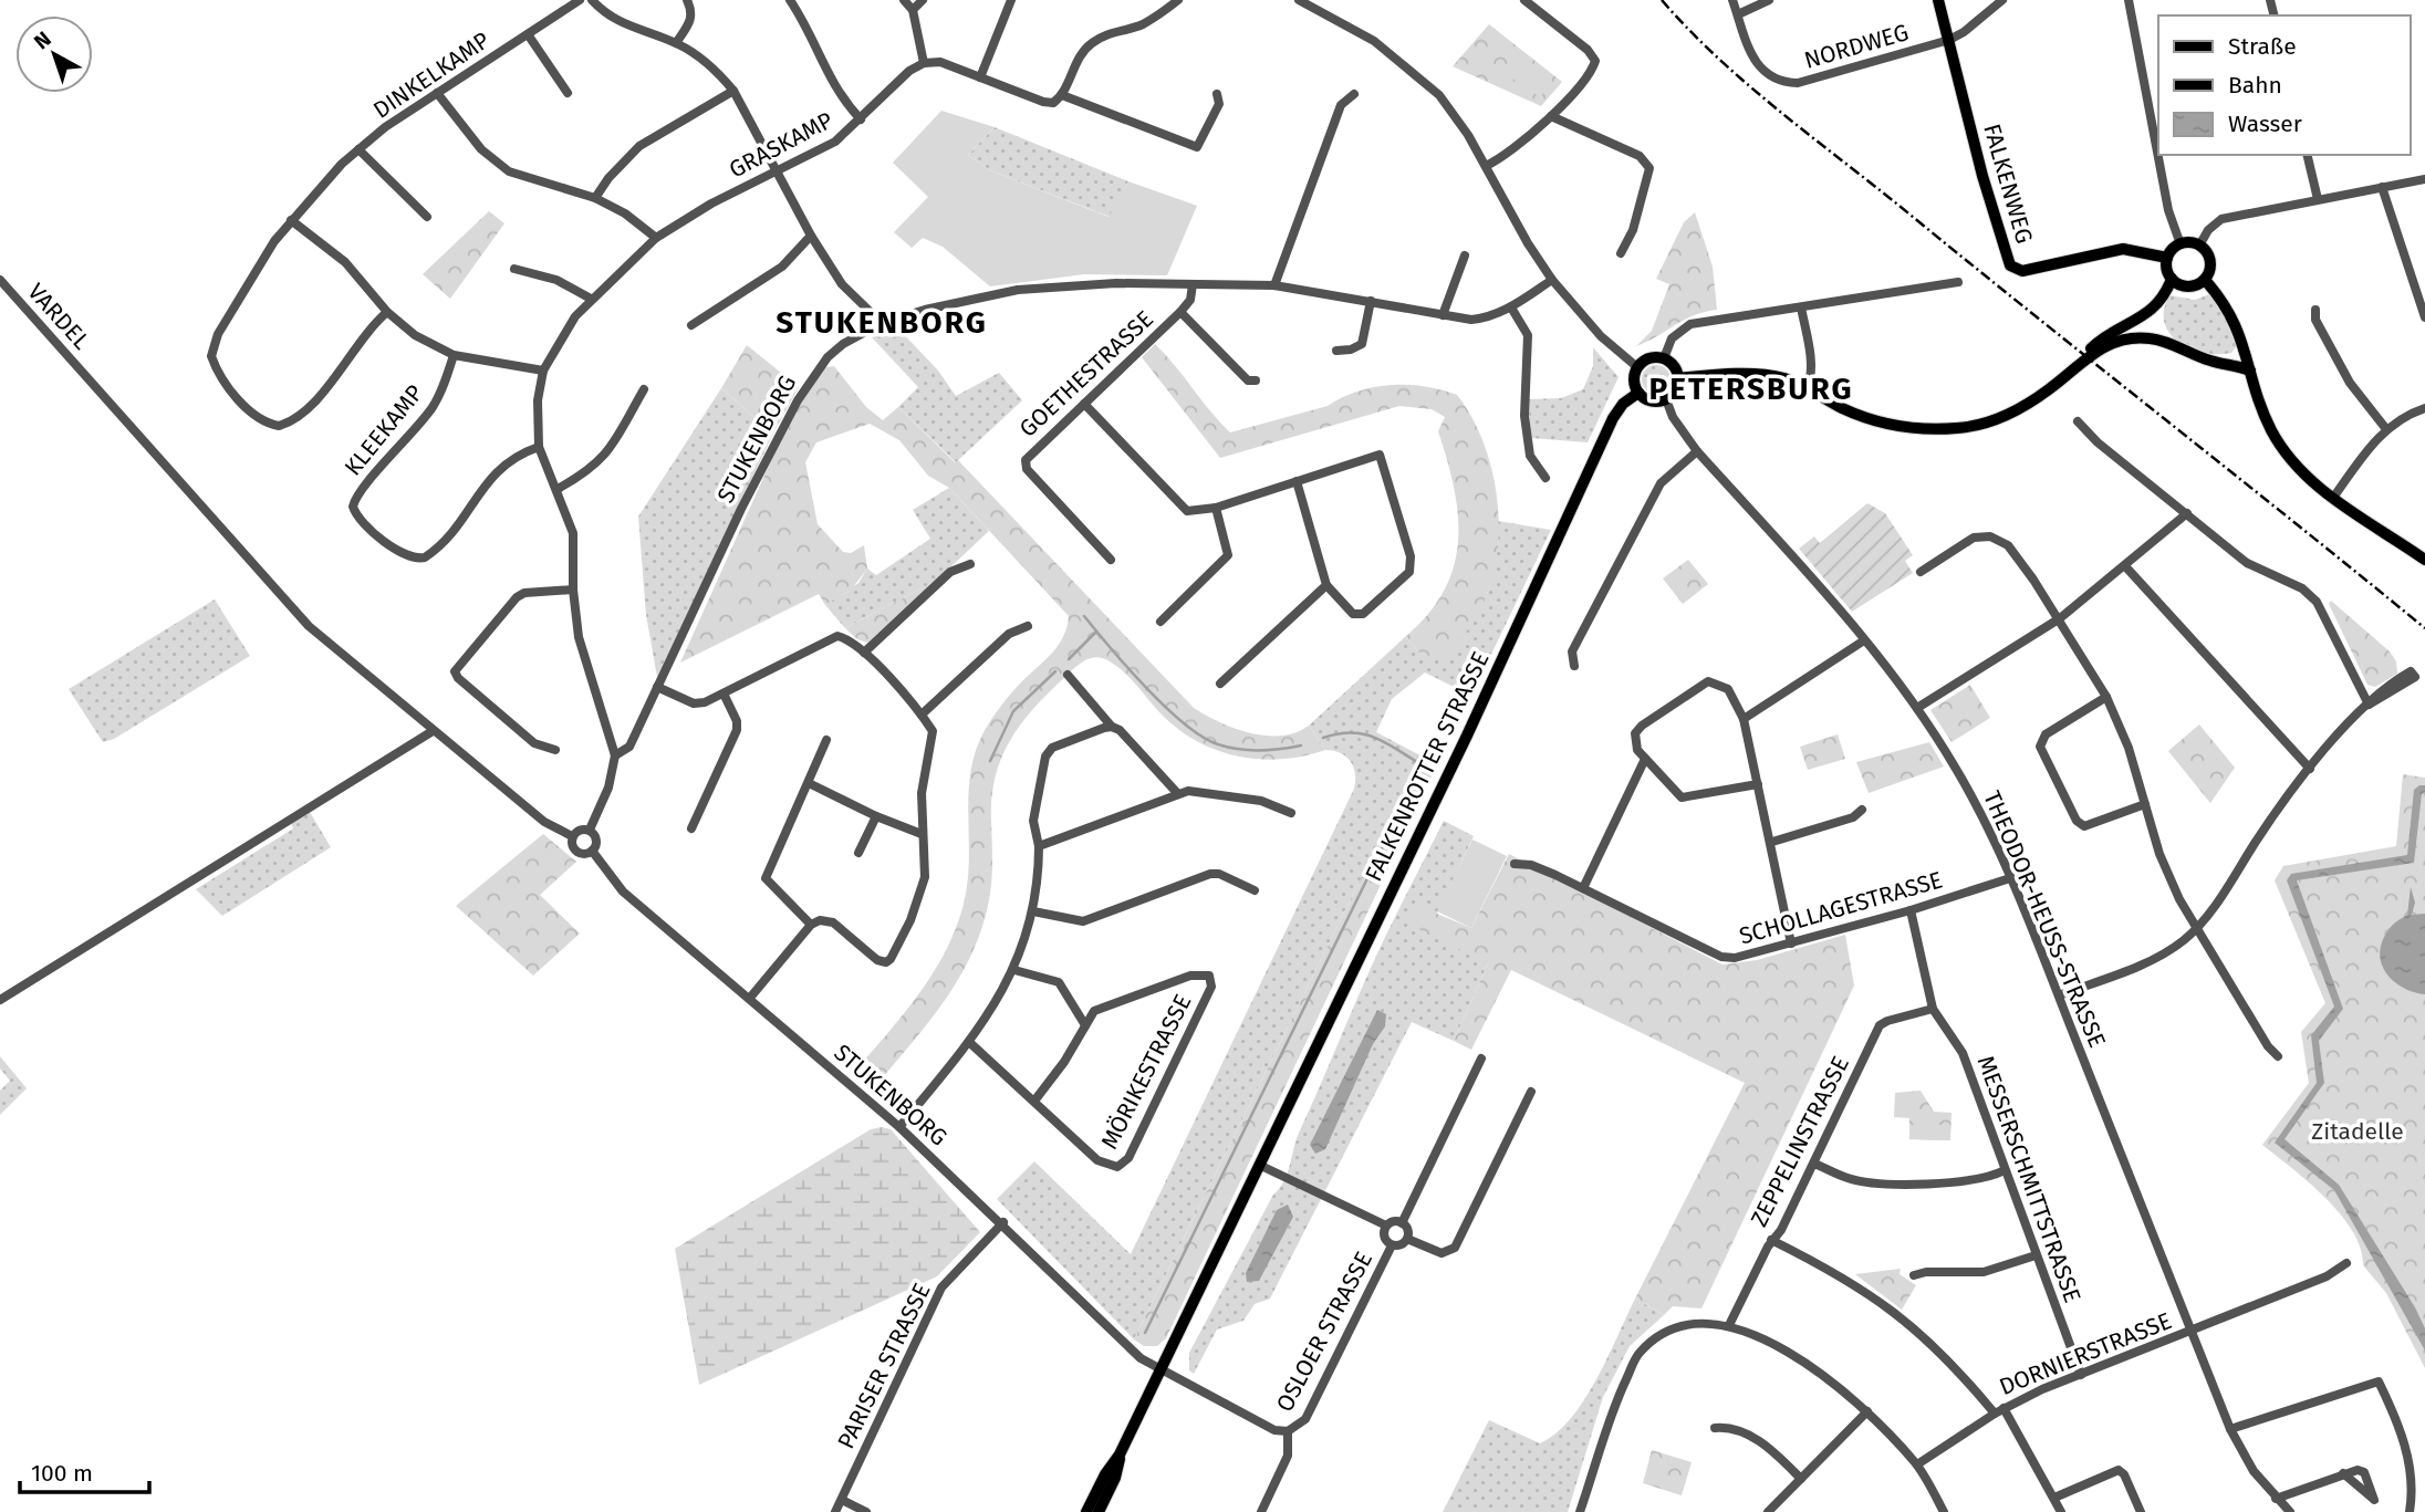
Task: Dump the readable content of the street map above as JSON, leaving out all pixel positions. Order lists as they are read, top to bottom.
{
  "streets": {
    "main road": ["FALKENWEG", "FALKENROTTER STRASSE"],
    "street": [
      "NORDWEG",
      "DINKELKAMP",
      "GRASKAMP",
      "VARDEL",
      "GOETHESTRASSE",
      "KLEEKAMP",
      "STUKENBORG",
      "SCHOLLAGESTRASSE",
      "THEODOR-HEUSS-STRASSE",
      "MÖRIKESTRASSE",
      "ZEPPELINSTRASSE",
      "MESSERSCHMITTSTRASSE",
      "OSLOER STRASSE",
      "DORNIERSTRASSE",
      "PARISER STRASSE"
    ]
  },
  "crossings": [
    ["NORDWEG", "FALKENWEG"],
    ["GRASKAMP", "KLEEKAMP"],
    ["GRASKAMP", "STUKENBORG"],
    ["VARDEL", "STUKENBORG"],
    ["GOETHESTRASSE", "STUKENBORG"],
    ["STUKENBORG", "FALKENROTTER STRASSE"],
    ["STUKENBORG", "OSLOER STRASSE"],
    ["STUKENBORG", "PARISER STRASSE"],
    ["FALKENROTTER STRASSE", "THEODOR-HEUSS-STRASSE"],
    ["FALKENROTTER STRASSE", "OSLOER STRASSE"],
    ["SCHOLLAGESTRASSE", "THEODOR-HEUSS-STRASSE"],
    ["SCHOLLAGESTRASSE", "MESSERSCHMITTSTRASSE"],
    ["THEODOR-HEUSS-STRASSE", "DORNIERSTRASSE"],
    ["ZEPPELINSTRASSE", "MESSERSCHMITTSTRASSE"],
    ["MESSERSCHMITTSTRASSE", "DORNIERSTRASSE"]
  ],
  "districts": ["STUKENBORG", "PETERSBURG"],
  "parks": ["Zitadelle"],
  "legend": ["Straße", "Bahn", "Wasser"],
  "scale_bar": "100 m",
  "north": "top left"
}
